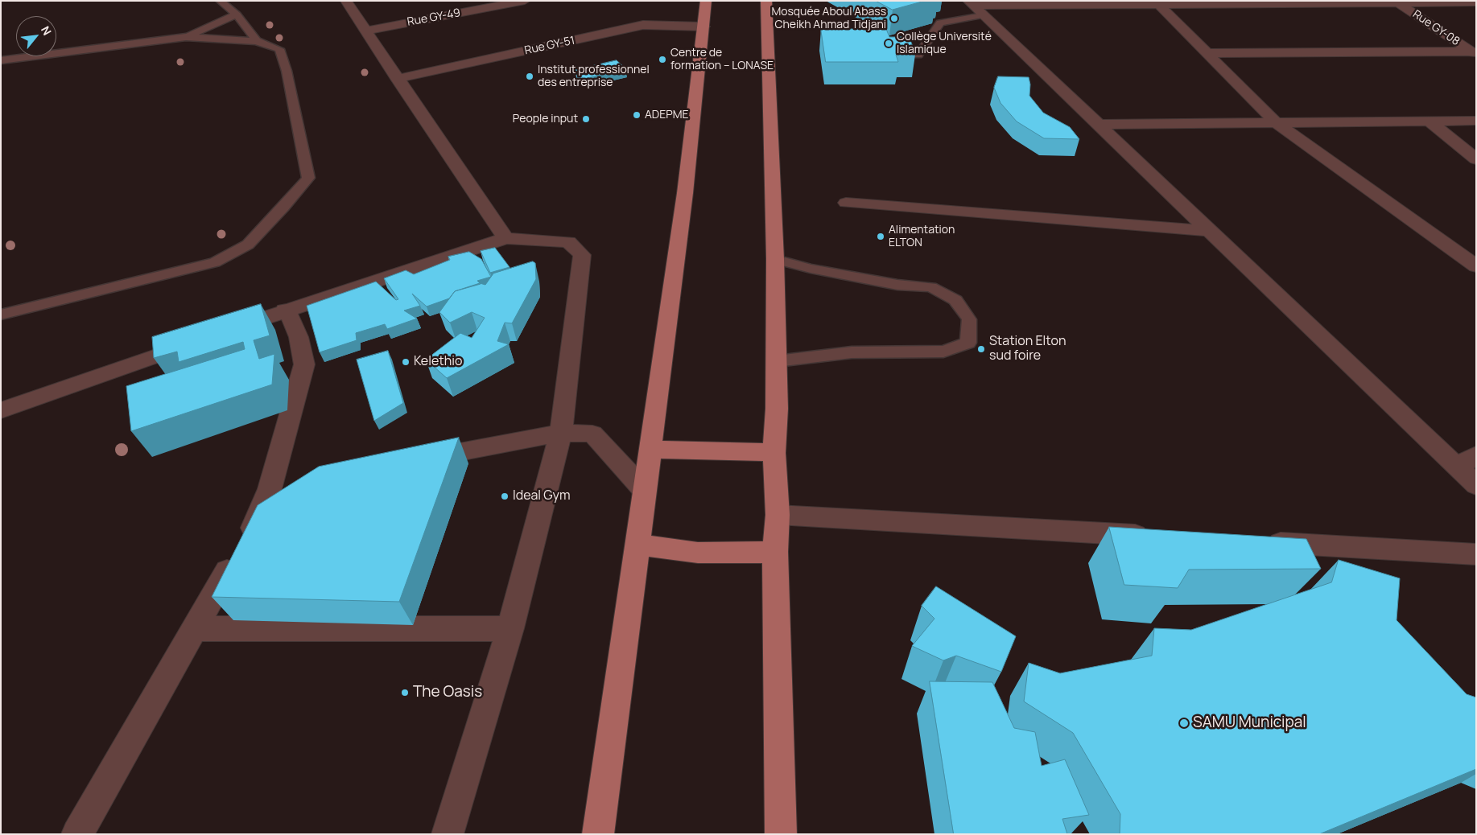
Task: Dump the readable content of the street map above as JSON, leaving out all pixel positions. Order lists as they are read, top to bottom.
{
  "streets": {
    "street": ["Rue GY-49", "Rue GY-08", "Rue GY-51"]
  },
  "places": [
    "Mosquée Aboul Abass Cheikh Ahmad Tidjani",
    "Collège Université Islamique",
    "Centre de formation – LONASE",
    "Institut professionnel des entreprise",
    "ADEPME",
    "People input",
    "Alimentation ELTON",
    "Station Elton sud foire",
    "Kelethio",
    "Ideal Gym",
    "The Oasis",
    "SAMU Municipal"
  ],
  "north": "top right"
}
